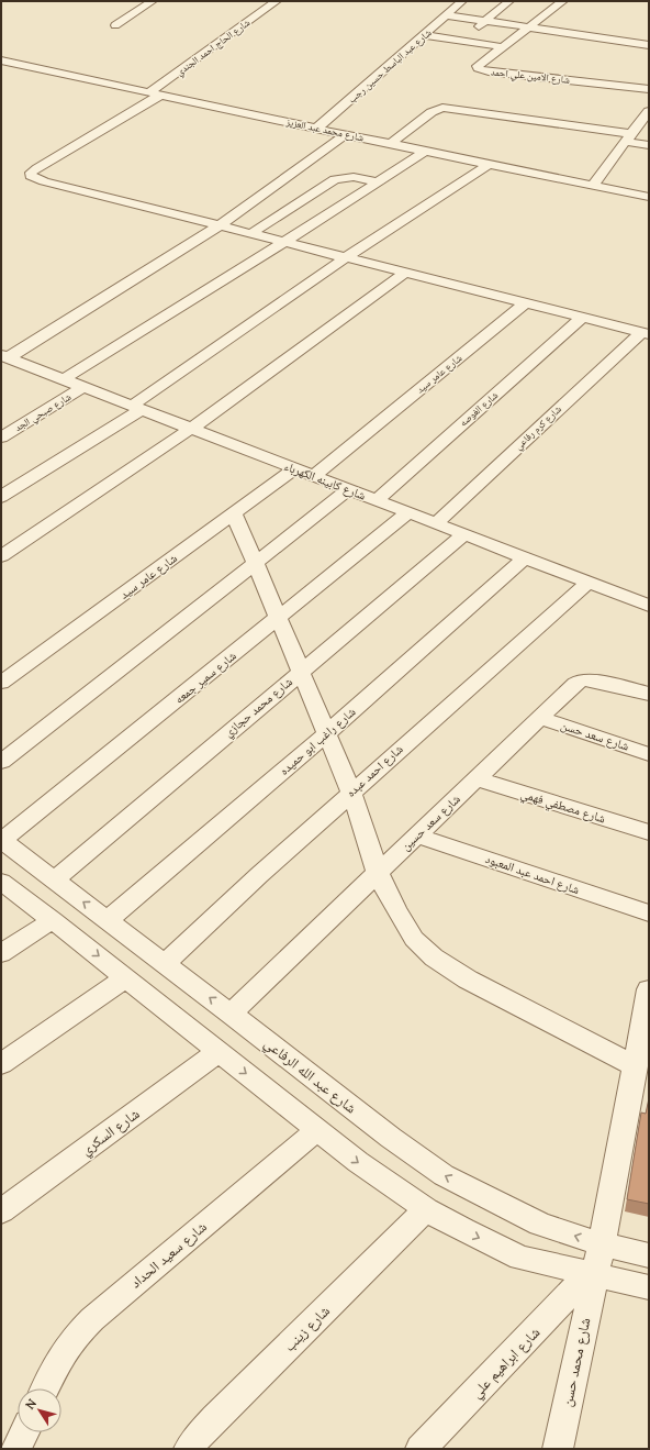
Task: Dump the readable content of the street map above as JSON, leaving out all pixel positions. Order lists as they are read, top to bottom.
{
  "streets": {
    "street": [
      "شارع الحاج احمد الجندي",
      "شارع عبد الباسط حسين رجب",
      "شارع الامين علي احمد",
      "شارع محمد عبد العزيز",
      "شارع عامر سيد",
      "شارع الغوصه",
      "شارع صبحي الجد",
      "شارع كرم رفاعي",
      "شارع كابينه الكهرباء",
      "شارع سمير جمعه",
      "شارع محمد حجازي",
      "شارع سعد حسن",
      "شارع راغب ابو حميده",
      "شارع احمد عبده",
      "شارع مصطفي فهمي",
      "شارع سعد حسين",
      "شارع احمد عبد المعبود",
      "شارع عبد الله الرفاعي",
      "شارع السكري",
      "شارع سعيد الحداد",
      "شارع زينب",
      "شارع ابراهيم علي",
      "شارع محمد حسن"
    ]
  },
  "crossings": [
    ["شارع الحاج احمد الجندي", "شارع محمد عبد العزيز"],
    ["شارع عبد الباسط حسين رجب", "شارع محمد عبد العزيز"],
    ["شارع عامر سيد", "شارع كابينه الكهرباء"],
    ["شارع الغوصه", "شارع كابينه الكهرباء"],
    ["شارع صبحي الجد", "شارع كابينه الكهرباء"],
    ["شارع كرم رفاعي", "شارع كابينه الكهرباء"],
    ["شارع كابينه الكهرباء", "شارع سمير جمعه"],
    ["شارع كابينه الكهرباء", "شارع محمد حجازي"],
    ["شارع كابينه الكهرباء", "شارع راغب ابو حميده"],
    ["شارع كابينه الكهرباء", "شارع احمد عبده"],
    ["شارع سمير جمعه", "شارع عبد الله الرفاعي"],
    ["شارع محمد حجازي", "شارع عبد الله الرفاعي"],
    ["شارع سعد حسن", "شارع سعد حسين"],
    ["شارع راغب ابو حميده", "شارع عبد الله الرفاعي"],
    ["شارع احمد عبده", "شارع عبد الله الرفاعي"],
    ["شارع مصطفي فهمي", "شارع سعد حسين"],
    ["شارع سعد حسين", "شارع احمد عبد المعبود"],
    ["شارع سعد حسين", "شارع عبد الله الرفاعي"],
    ["شارع عبد الله الرفاعي", "شارع محمد حسن"],
    ["شارع ابراهيم علي", "شارع محمد حسن"]
  ],
  "north": "top left"
}
